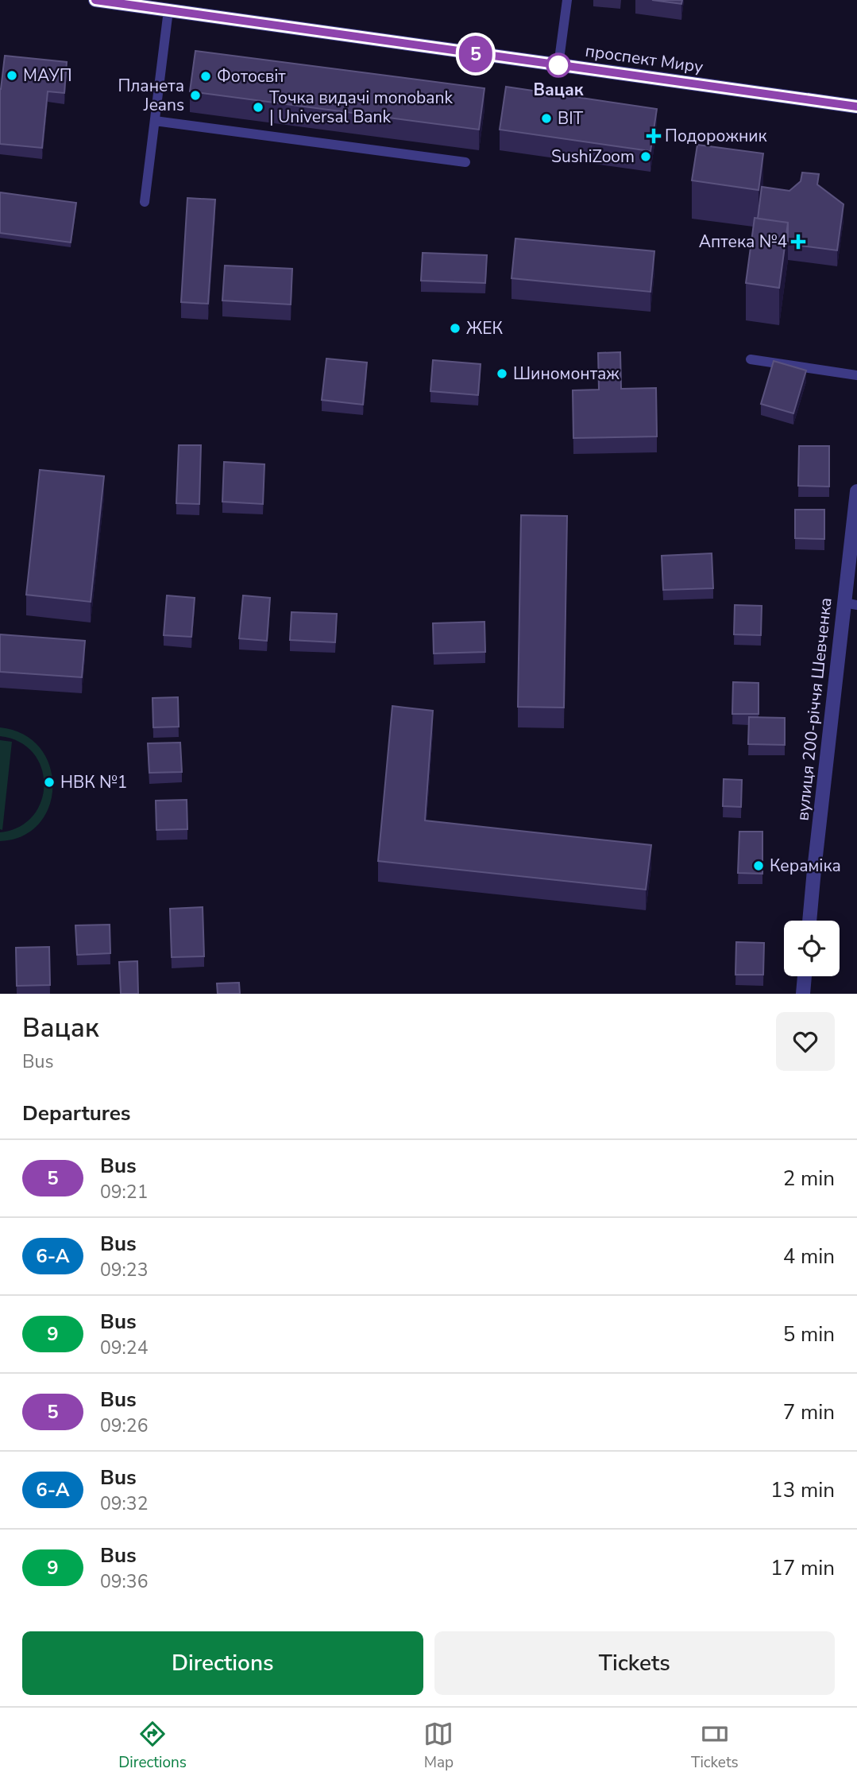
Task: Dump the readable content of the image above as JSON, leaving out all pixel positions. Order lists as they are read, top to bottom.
{
  "streets": {
    "street": ["проспект Миру", "вулиця 200-річчя Шевченка"]
  },
  "places": {
    "other": [
      "Вацак",
      "МАУП",
      "Фотосвіт",
      "Планета Jeans",
      "Точка видачі monobank | Universal Bank",
      "ВІТ",
      "SushiZoom",
      "ЖЕК",
      "Шиномонтаж",
      "НВК №1",
      "Кераміка"
    ],
    "health": ["Подорожник", "Аптека №4"]
  },
  "lines": ["bus line 5"],
  "page": {
    "on_map": "5",
    "heading": [
      ["Вацак", "Bus"],
      "Departures"
    ],
    "list": [
      {
        "mark": "5",
        "name": "Bus",
        "note": "09:21",
        "value": "2 min"
      },
      {
        "mark": "6-А",
        "name": "Bus",
        "note": "09:23",
        "value": "4 min"
      },
      {
        "mark": "9",
        "name": "Bus",
        "note": "09:24",
        "value": "5 min"
      },
      {
        "mark": "5",
        "name": "Bus",
        "note": "09:26",
        "value": "7 min"
      },
      {
        "mark": "6-А",
        "name": "Bus",
        "note": "09:32",
        "value": "13 min"
      },
      {
        "mark": "9",
        "name": "Bus",
        "note": "09:36",
        "value": "17 min"
      }
    ],
    "buttons": ["Directions", "Tickets"],
    "tabs": ["Directions", "Map", "Tickets"]
  }
}
